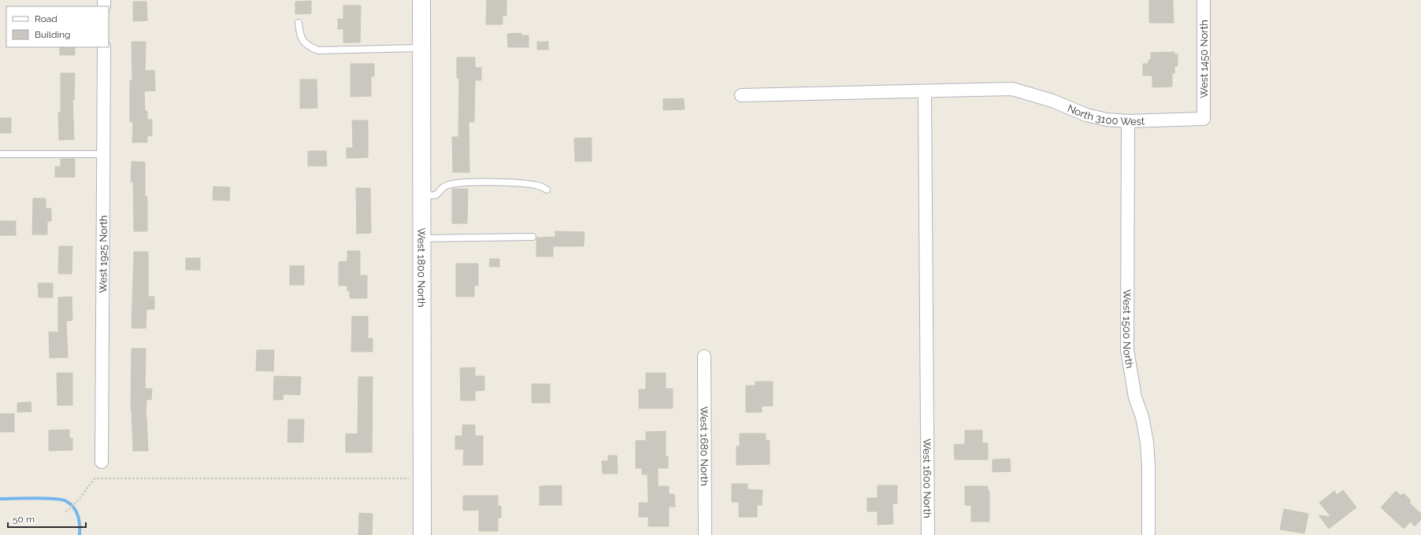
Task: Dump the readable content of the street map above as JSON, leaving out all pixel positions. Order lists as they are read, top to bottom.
{
  "streets": {
    "main road": ["West 1800 North"],
    "street": [
      "West 1450 North",
      "North 3100 West",
      "West 1925 North",
      "West 1500 North",
      "West 1680 North",
      "West 1600 North"
    ]
  },
  "crossings": [
    ["West 1450 North", "North 3100 West"],
    ["North 3100 West", "West 1500 North"],
    ["North 3100 West", "West 1600 North"]
  ],
  "legend": ["Road", "Building"],
  "scale_bar": "50 m"
}
